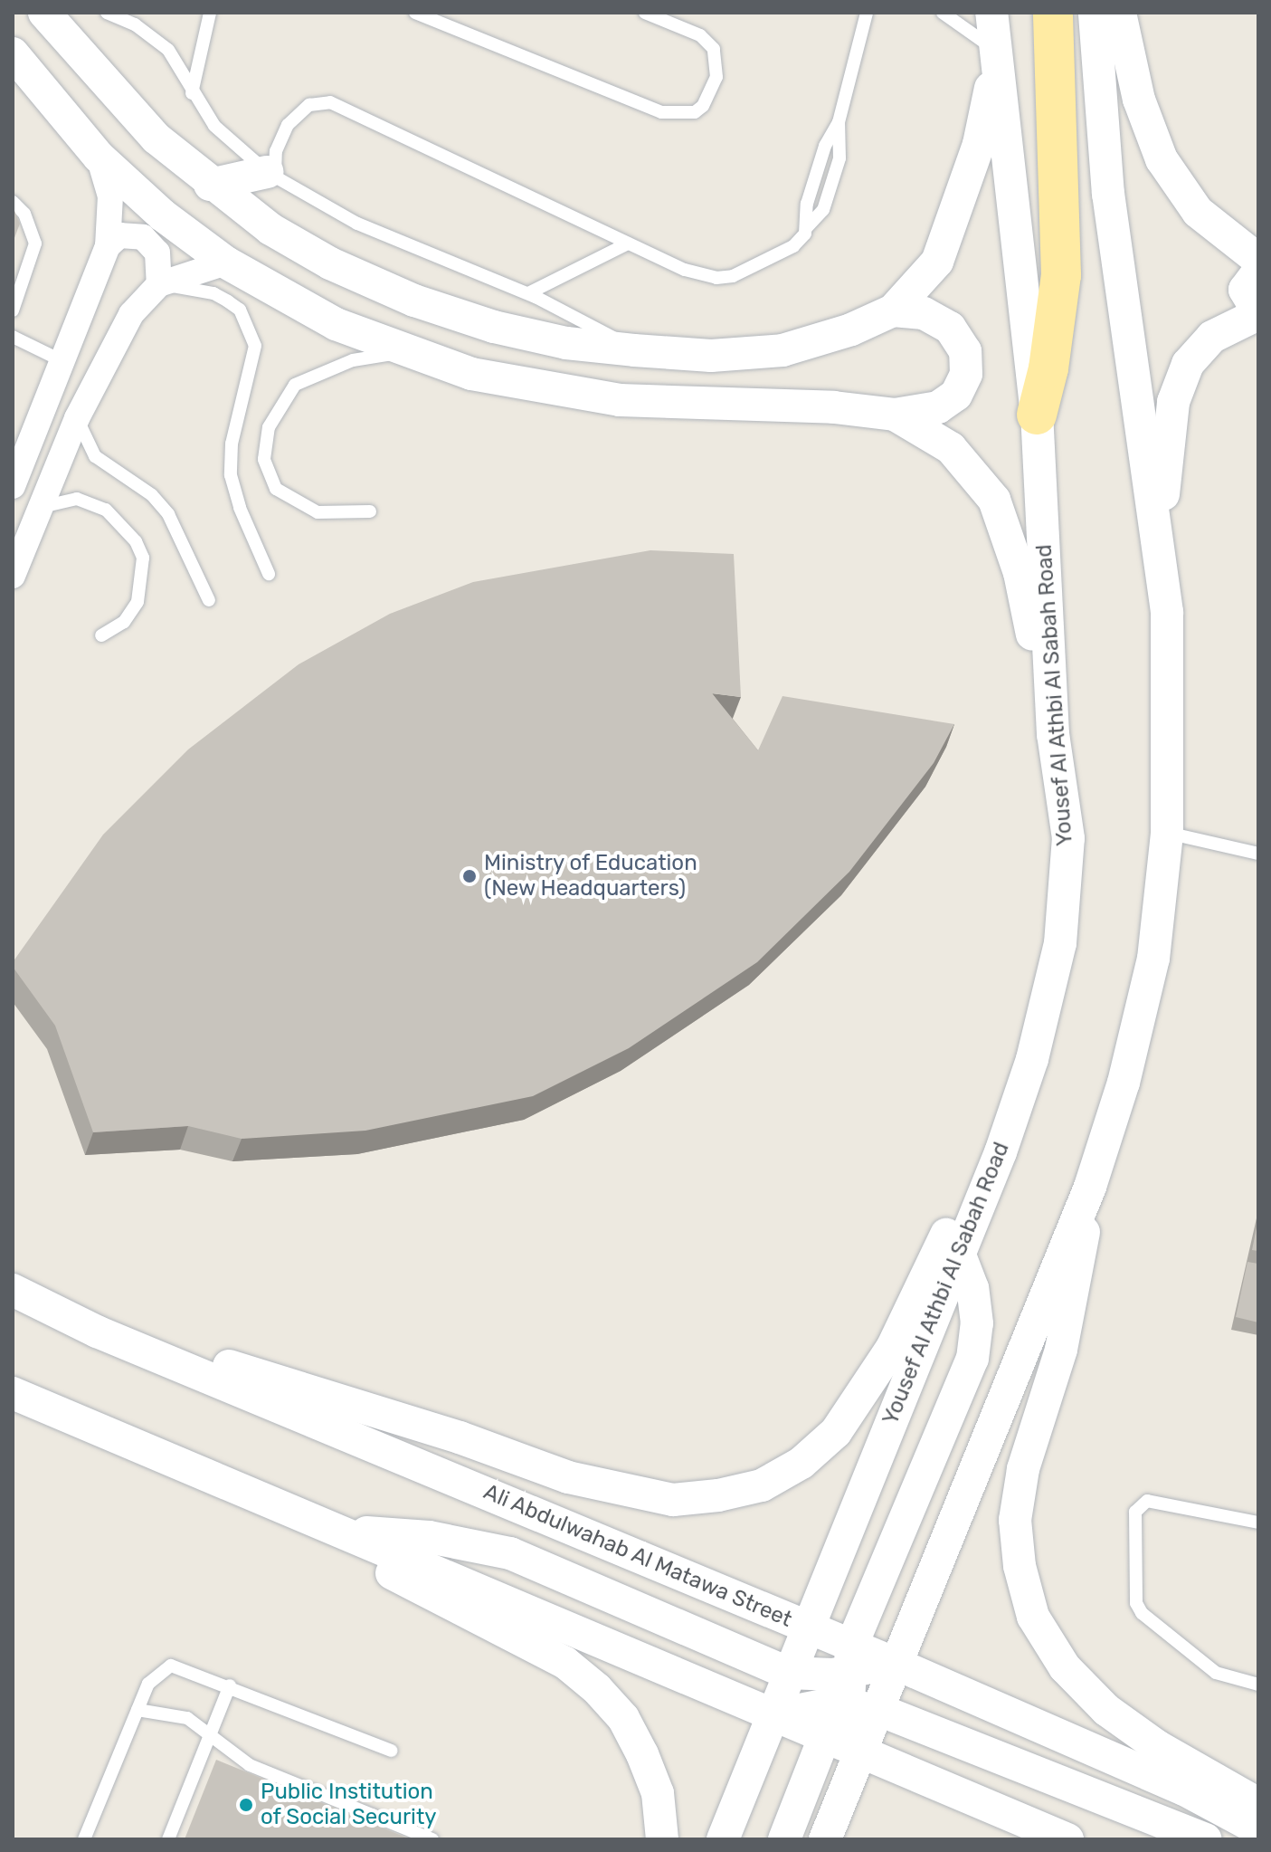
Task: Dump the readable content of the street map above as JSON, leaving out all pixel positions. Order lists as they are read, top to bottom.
{
  "streets": {
    "street": ["Yousef Al Athbi Al Sabah Road", "Ali Abdulwahab Al Matawa Street"]
  },
  "crossings": [
    ["Yousef Al Athbi Al Sabah Road", "Ali Abdulwahab Al Matawa Street"]
  ],
  "places": ["Ministry of Education (New Headquarters)", "Public Institution of Social Security"]
}
